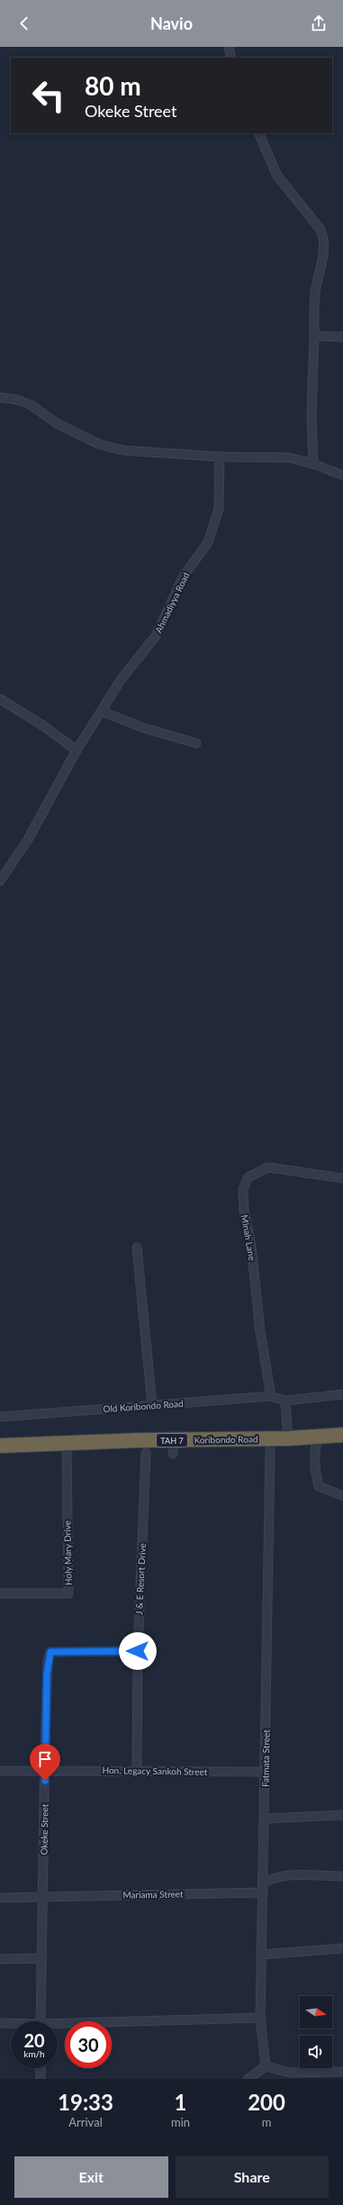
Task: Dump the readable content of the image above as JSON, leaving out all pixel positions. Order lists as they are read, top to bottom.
{
  "streets": {
    "highway": ["Koribondo Road", "TAH 7"],
    "street": [
      "Ahmadiyya Road",
      "MInah Lane",
      "Old Koribondo Road",
      "Holy Mary Drive",
      "J & E Resort Drive",
      "Fatmata Street",
      "Hon. Legacy Sankoh Street",
      "Okeke Street",
      "Mariama Street"
    ]
  },
  "crossings": [
    ["MInah Lane", "Old Koribondo Road"],
    ["Koribondo Road", "Holy Mary Drive"],
    ["J & E Resort Drive", "Hon. Legacy Sankoh Street"],
    ["J & E Resort Drive", "Okeke Street"],
    ["Fatmata Street", "Hon. Legacy Sankoh Street"],
    ["Fatmata Street", "Mariama Street"],
    ["Hon. Legacy Sankoh Street", "Okeke Street"],
    ["Okeke Street", "Mariama Street"]
  ],
  "north": "right",
  "page": {
    "header": "Navio",
    "turn": ["80 m", "Okeke Street"],
    "speed": "20 km/h",
    "limit": "30",
    "eta": [
      "19:33",
      "Arrival",
      "1",
      "min",
      "200",
      "m"
    ],
    "buttons": ["Exit", "Share"]
  }
}
